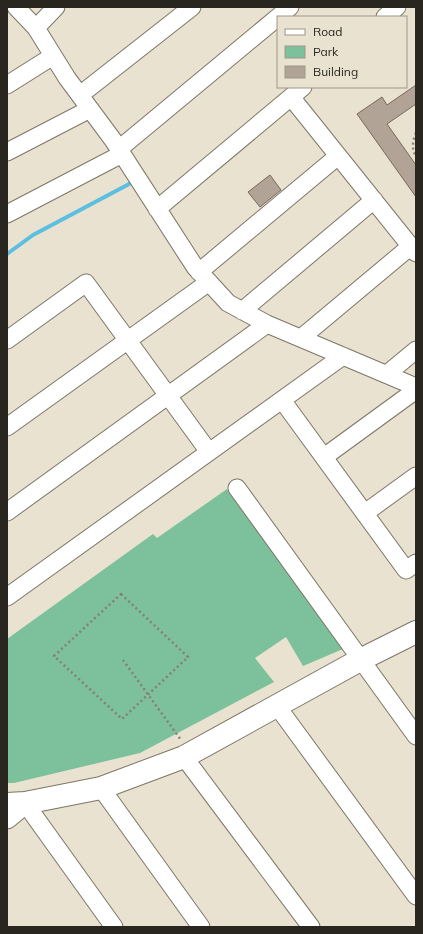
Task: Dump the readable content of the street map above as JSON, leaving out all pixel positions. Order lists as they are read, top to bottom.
{
  "legend": ["Road", "Park", "Building"]
}
